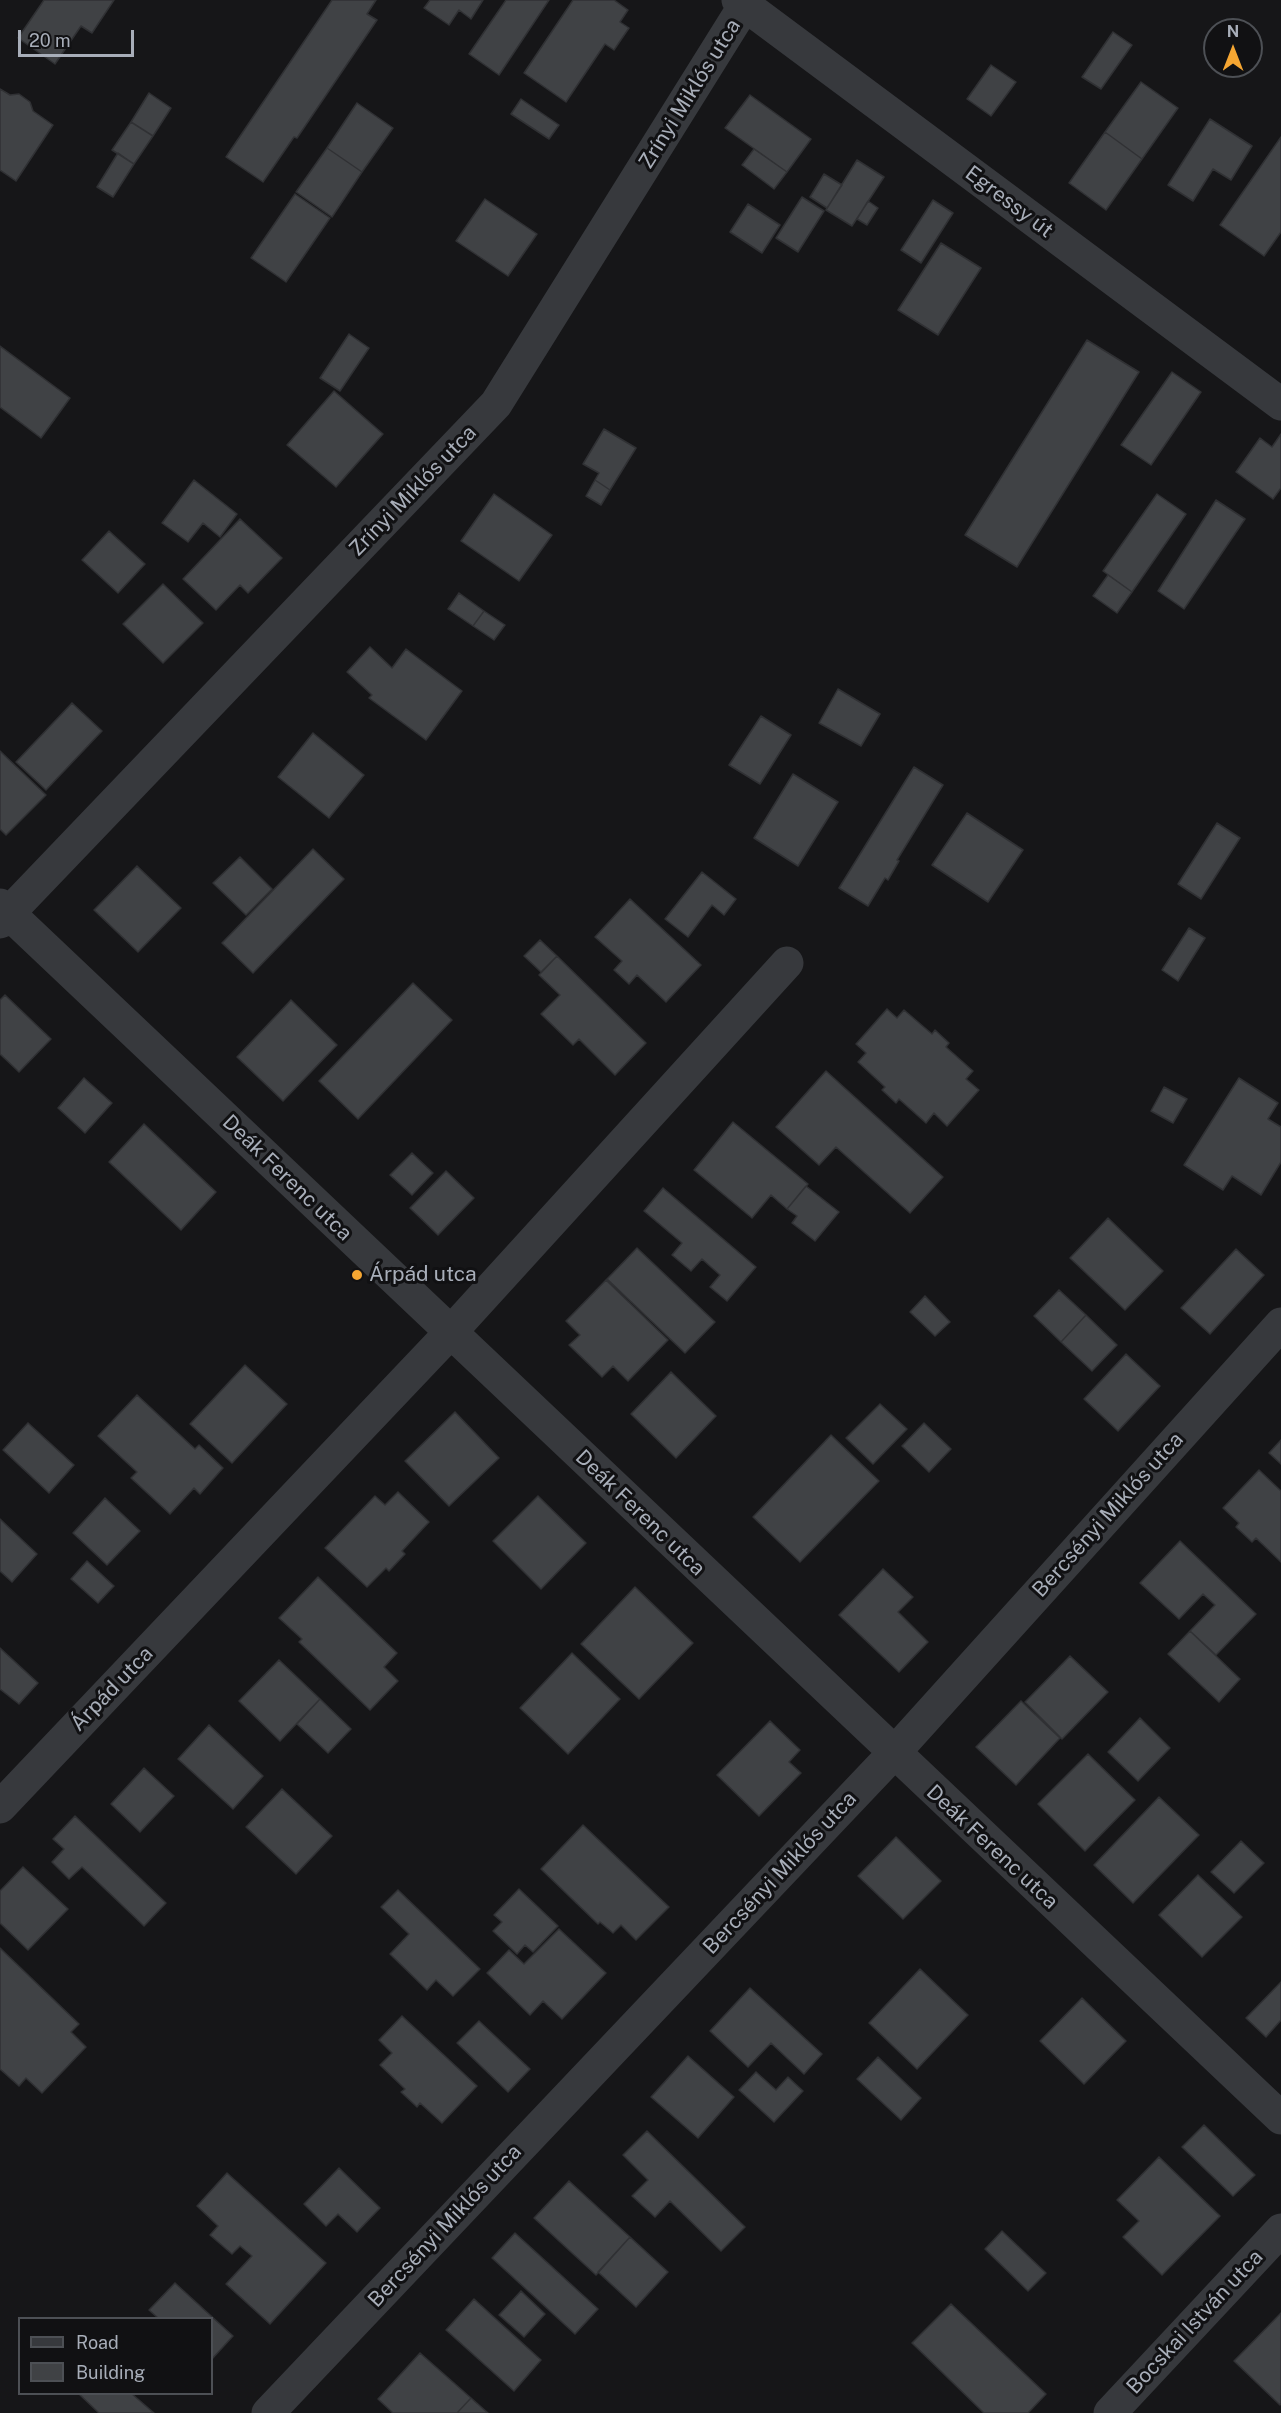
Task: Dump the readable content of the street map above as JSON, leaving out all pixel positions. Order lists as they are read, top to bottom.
{
  "streets": {
    "street": [
      "Zrínyi Miklós utca",
      "Egressy út",
      "Deák Ferenc utca",
      "Bercsényi Miklós utca",
      "Árpád utca",
      "Bocskai István utca"
    ]
  },
  "crossings": [
    ["Zrínyi Miklós utca", "Egressy út"],
    ["Zrínyi Miklós utca", "Deák Ferenc utca"],
    ["Deák Ferenc utca", "Bercsényi Miklós utca"],
    ["Deák Ferenc utca", "Árpád utca"]
  ],
  "places": ["Árpád utca"],
  "legend": ["Road", "Building"],
  "scale_bar": "20 m",
  "north": "top"
}
